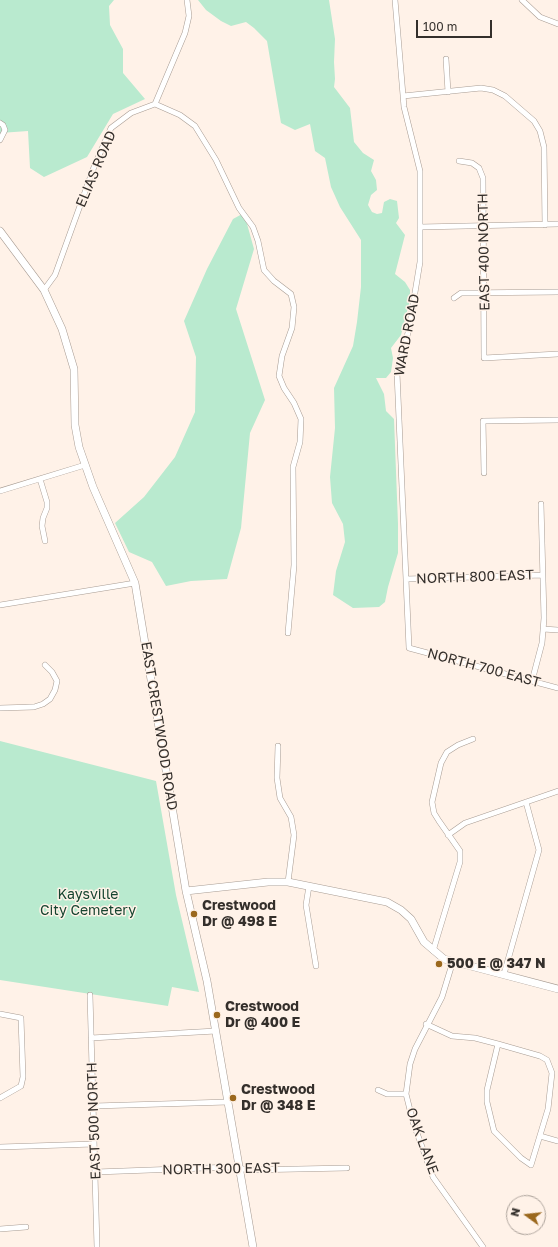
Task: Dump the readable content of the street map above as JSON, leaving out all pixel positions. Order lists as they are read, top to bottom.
{
  "streets": {
    "street": [
      "ELIAS ROAD",
      "EAST 400 NORTH",
      "WARD ROAD",
      "NORTH 800 EAST",
      "NORTH 700 EAST",
      "EAST CRESTWOOD ROAD",
      "EAST 500 NORTH",
      "OAK LANE",
      "NORTH 300 EAST"
    ]
  },
  "crossings": [
    ["ELIAS ROAD", "EAST CRESTWOOD ROAD"],
    ["WARD ROAD", "NORTH 800 EAST"],
    ["WARD ROAD", "NORTH 700 EAST"],
    ["EAST CRESTWOOD ROAD", "NORTH 300 EAST"],
    ["EAST 500 NORTH", "NORTH 300 EAST"]
  ],
  "parks": ["Kaysville City Cemetery"],
  "places": [
    "Crestwood Dr @ 498 E",
    "500 E @ 347 N",
    "Crestwood Dr @ 400 E",
    "Crestwood Dr @ 348 E"
  ],
  "scale_bar": "100 m",
  "north": "left"
}
